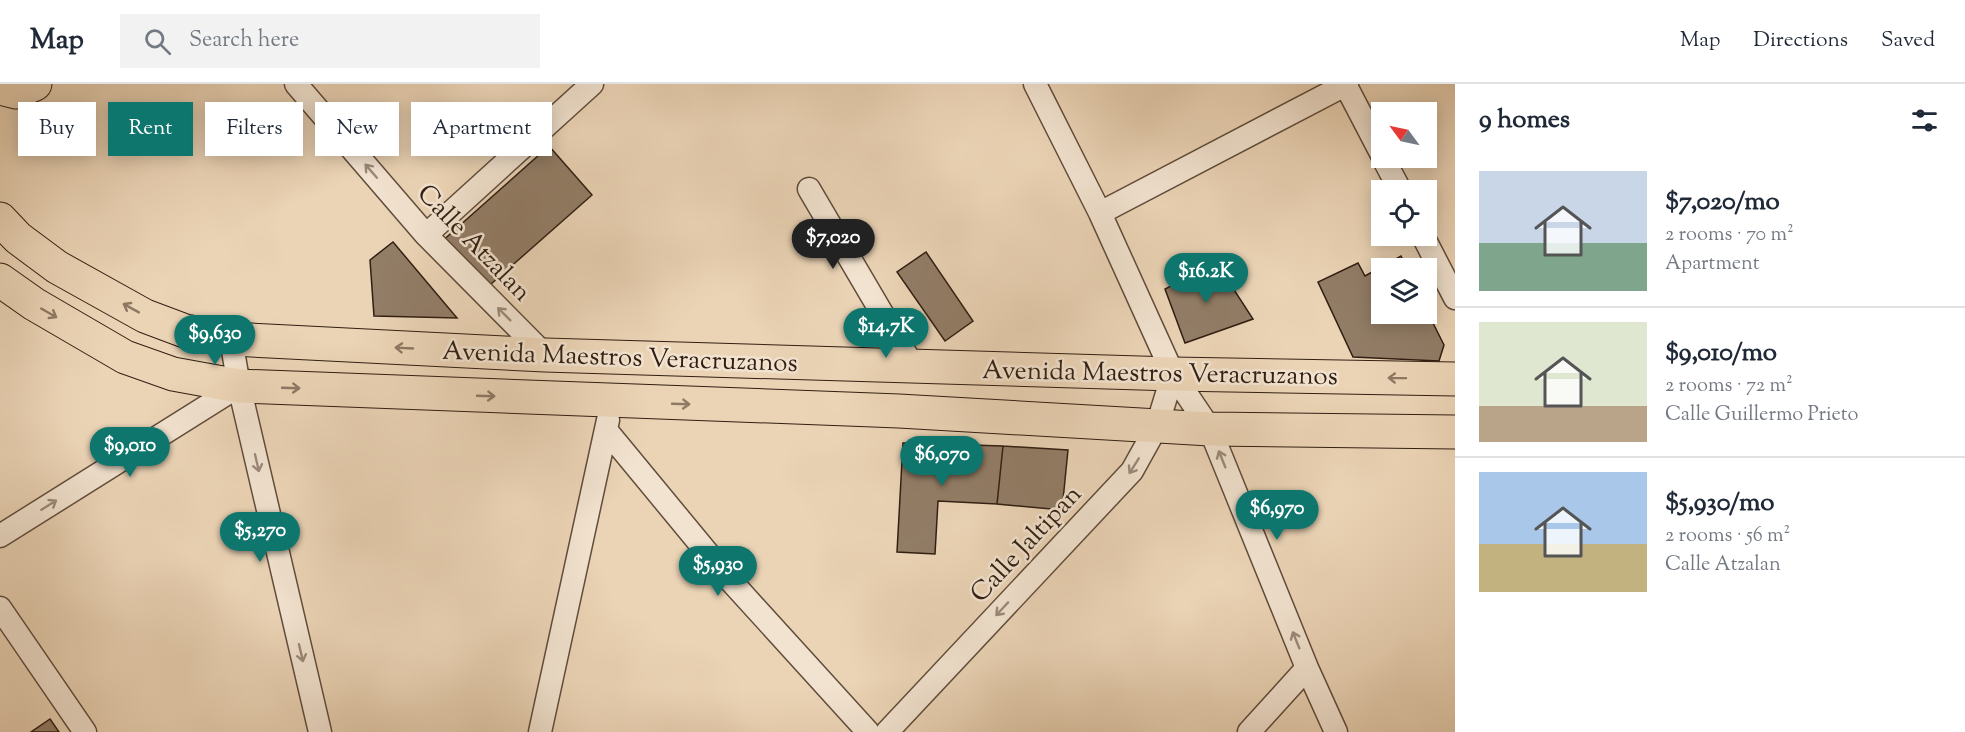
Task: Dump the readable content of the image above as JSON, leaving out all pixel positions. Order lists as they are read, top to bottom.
{
  "streets": {
    "main road": ["Avenida Maestros Veracruzanos"],
    "street": ["Calle Atzalan", "Calle Jaltipan"]
  },
  "crossings": [
    ["Calle Atzalan", "Avenida Maestros Veracruzanos"],
    ["Avenida Maestros Veracruzanos", "Calle Jaltipan"]
  ],
  "one_way": ["Calle Atzalan", "Calle Jaltipan"],
  "north": "top left",
  "page": {
    "header": "Map",
    "search": "Search here",
    "nav": ["Map", "Directions", "Saved"],
    "heading": "9 homes",
    "chip": [
      "Buy",
      "Rent",
      "Filters",
      "New",
      "Apartment"
    ],
    "list": [
      {
        "name": "$7,020/mo",
        "note": "2 rooms · 70 m² · Apartment"
      },
      {
        "name": "$9,010/mo",
        "note": "2 rooms · 72 m² · Calle Guillermo Prieto"
      },
      {
        "name": "$5,930/mo",
        "note": "2 rooms · 56 m² · Calle Atzalan"
      }
    ],
    "price": [
      "$7,020",
      "$16.2K",
      "$14.7K",
      "$9,630",
      "$9,010",
      "$6,070",
      "$6,970",
      "$5,270",
      "$5,930"
    ]
  }
}
